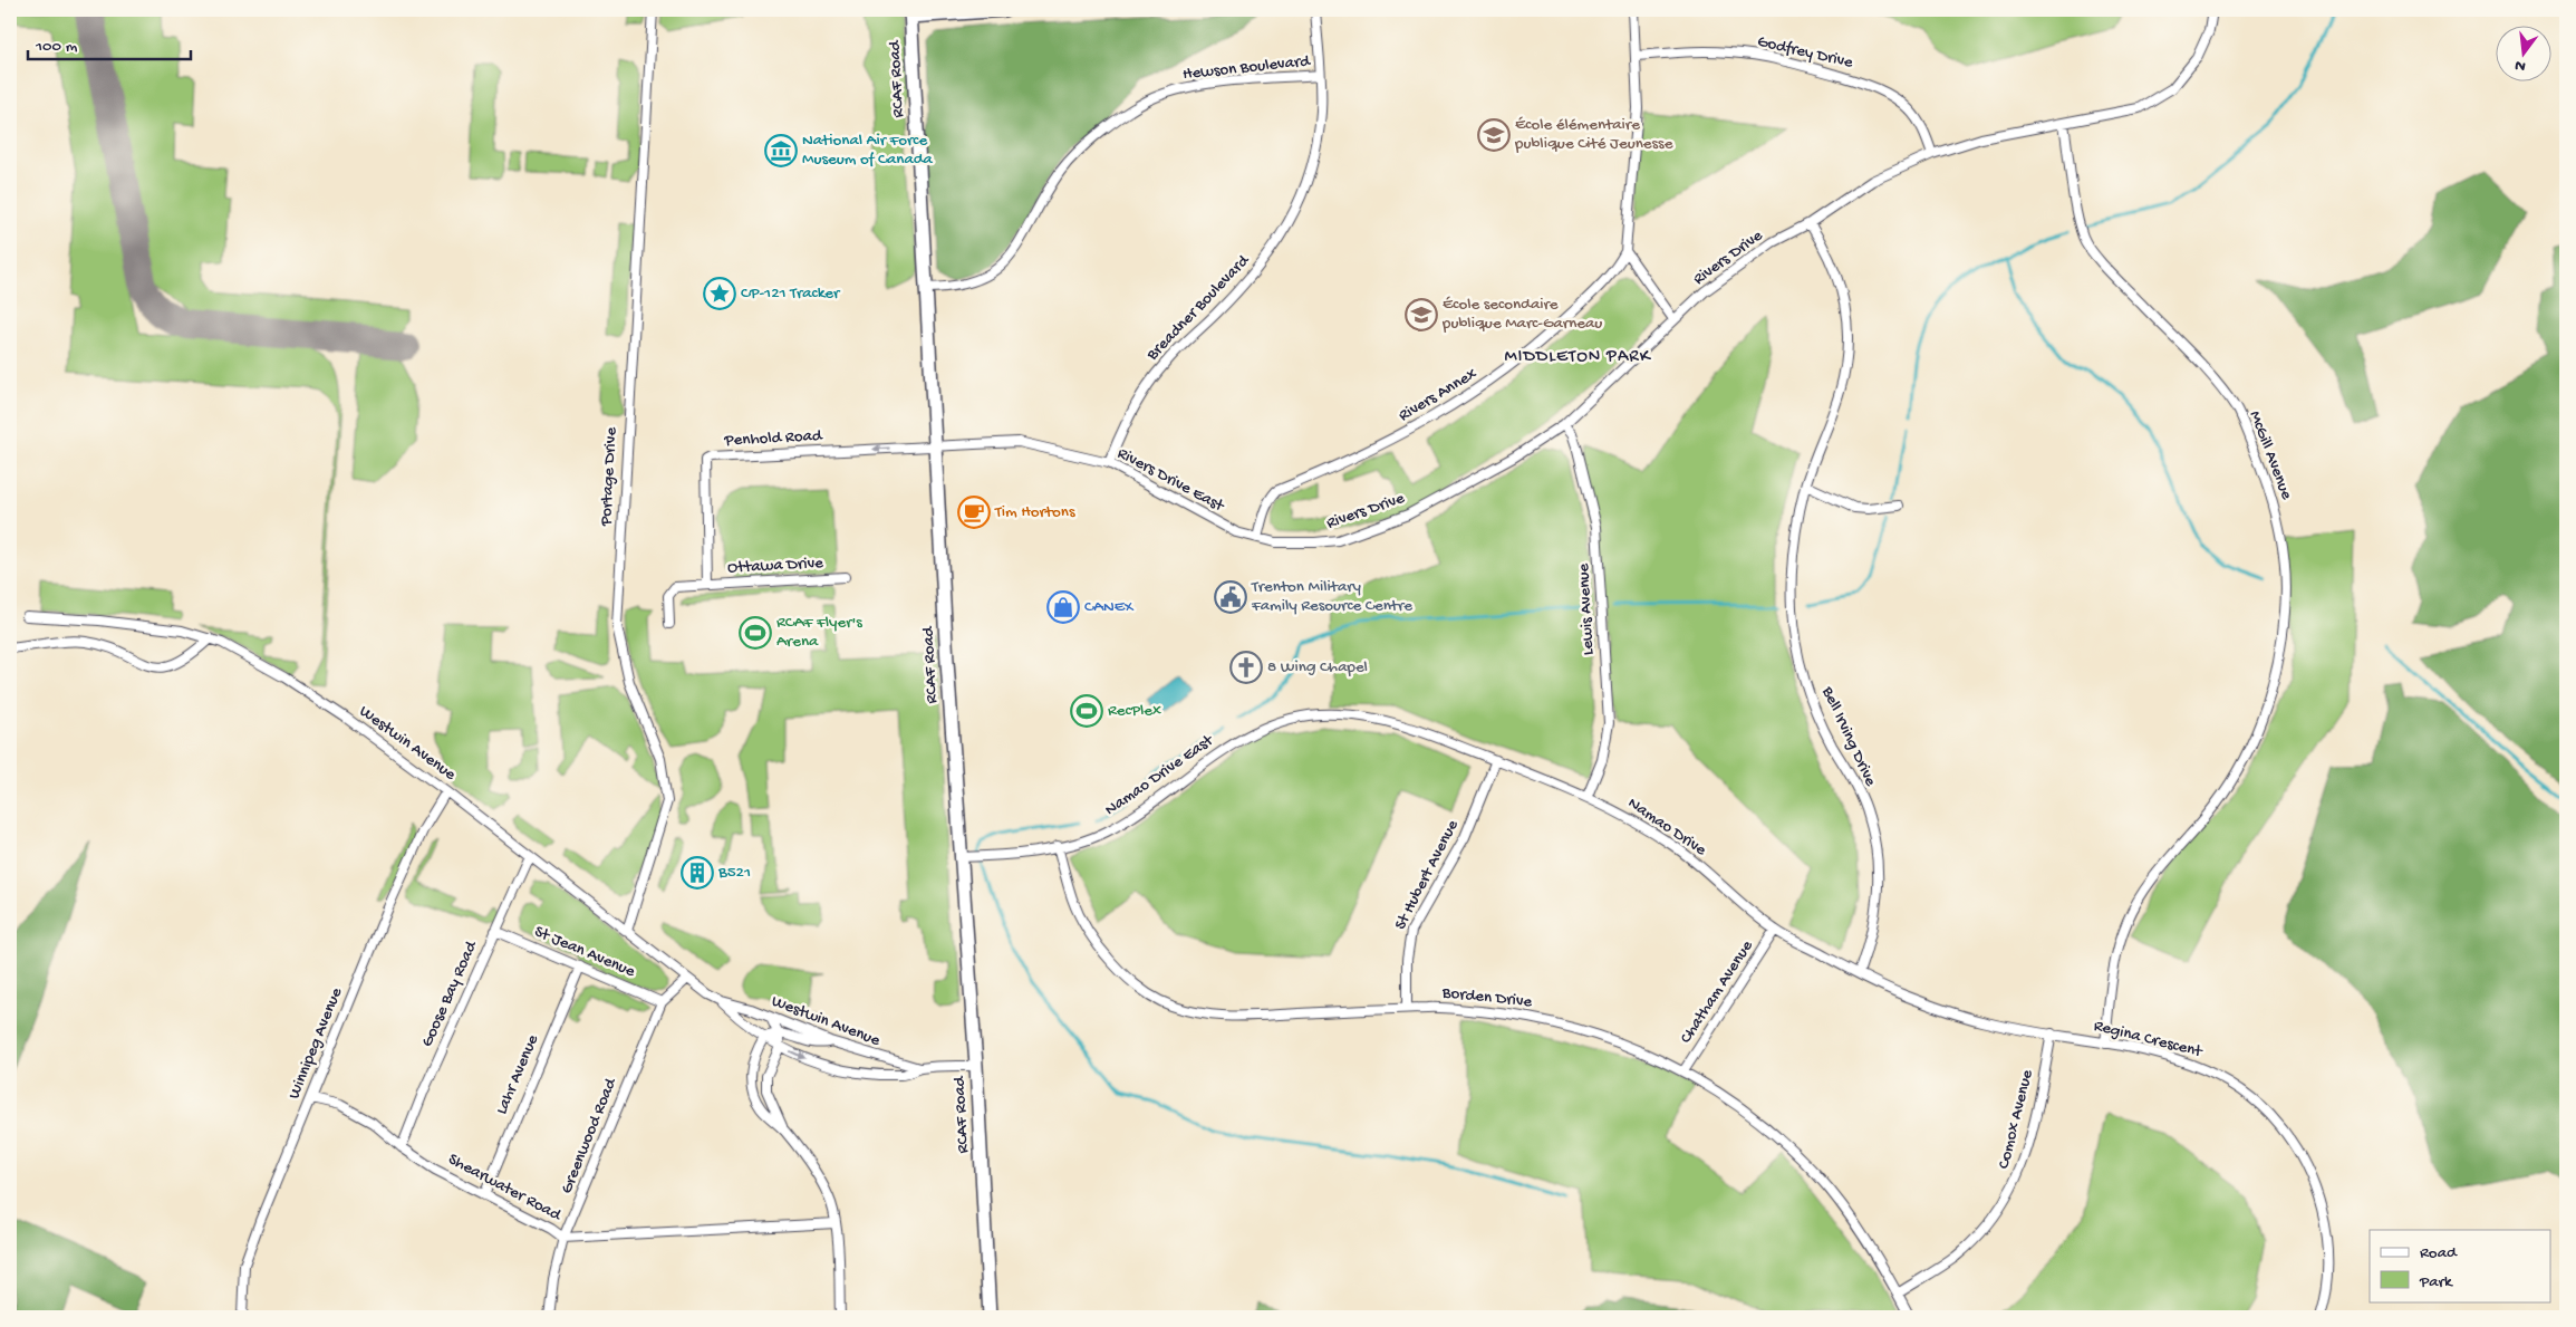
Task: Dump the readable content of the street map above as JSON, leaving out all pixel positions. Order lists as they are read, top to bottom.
{
  "streets": {
    "main road": ["RCAF Road"],
    "street": [
      "Godfrey Drive",
      "Hewson Boulevard",
      "Rivers Drive",
      "Breadner Boulevard",
      "Rivers Annex",
      "Penhold Road",
      "McGill Avenue",
      "Portage Drive",
      "Rivers Drive East",
      "Ottawa Drive",
      "Lewis Avenue",
      "Bell Irving Drive",
      "Westwin Avenue",
      "Namao Drive East",
      "Namao Drive",
      "St Hubert Avenue",
      "St Jean Avenue",
      "Chatham Avenue",
      "Goose Bay Road",
      "Borden Drive",
      "Regina Crescent",
      "Winnipeg Avenue",
      "Lahr Avenue",
      "Comox Avenue",
      "Greenwood Road",
      "Shearwater Road"
    ]
  },
  "crossings": [
    ["Godfrey Drive", "Rivers Drive"],
    ["Hewson Boulevard", "RCAF Road"],
    ["Hewson Boulevard", "Breadner Boulevard"],
    ["RCAF Road", "Penhold Road"],
    ["RCAF Road", "Rivers Drive East"],
    ["RCAF Road", "Westwin Avenue"],
    ["RCAF Road", "Namao Drive East"],
    ["Rivers Drive", "Rivers Annex"],
    ["Rivers Drive", "McGill Avenue"],
    ["Rivers Drive", "Rivers Drive East"],
    ["Rivers Drive", "Lewis Avenue"],
    ["Rivers Drive", "Bell Irving Drive"],
    ["Breadner Boulevard", "Rivers Drive East"],
    ["Rivers Annex", "Rivers Drive East"],
    ["Penhold Road", "Rivers Drive East"],
    ["Penhold Road", "Ottawa Drive"],
    ["McGill Avenue", "Regina Crescent"],
    ["Portage Drive", "Westwin Avenue"],
    ["Lewis Avenue", "Namao Drive"],
    ["Bell Irving Drive", "Namao Drive"],
    ["Westwin Avenue", "Goose Bay Road"],
    ["Westwin Avenue", "Winnipeg Avenue"],
    ["Westwin Avenue", "Greenwood Road"],
    ["Namao Drive East", "Namao Drive"],
    ["Namao Drive East", "Borden Drive"],
    ["Namao Drive", "St Hubert Avenue"],
    ["Namao Drive", "Chatham Avenue"],
    ["Namao Drive", "Regina Crescent"],
    ["Namao Drive", "Comox Avenue"],
    ["St Hubert Avenue", "Borden Drive"],
    ["St Jean Avenue", "Goose Bay Road"],
    ["St Jean Avenue", "Lahr Avenue"],
    ["St Jean Avenue", "Greenwood Road"],
    ["Chatham Avenue", "Borden Drive"],
    ["Goose Bay Road", "Shearwater Road"],
    ["Borden Drive", "Comox Avenue"],
    ["Regina Crescent", "Comox Avenue"],
    ["Winnipeg Avenue", "Shearwater Road"],
    ["Lahr Avenue", "Shearwater Road"],
    ["Greenwood Road", "Shearwater Road"]
  ],
  "districts": ["MIDDLETON PARK"],
  "places": {
    "school or university": ["École élémentaire publique Cité Jeunesse", "École secondaire publique Marc-Garneau"],
    "museum": ["National Air Force Museum of Canada"],
    "place": ["CP-121 Tracker"],
    "cafe": ["Tim Hortons"],
    "public building": ["Trenton Military Family Resource Centre"],
    "shop": ["CANEX"],
    "sports": ["RCAF Flyer's Arena", "RecPlex"],
    "church": ["8 Wing Chapel"],
    "building": ["B521"]
  },
  "legend": ["Road", "Park"],
  "scale_bar": "100 m",
  "north": "bottom"
}
